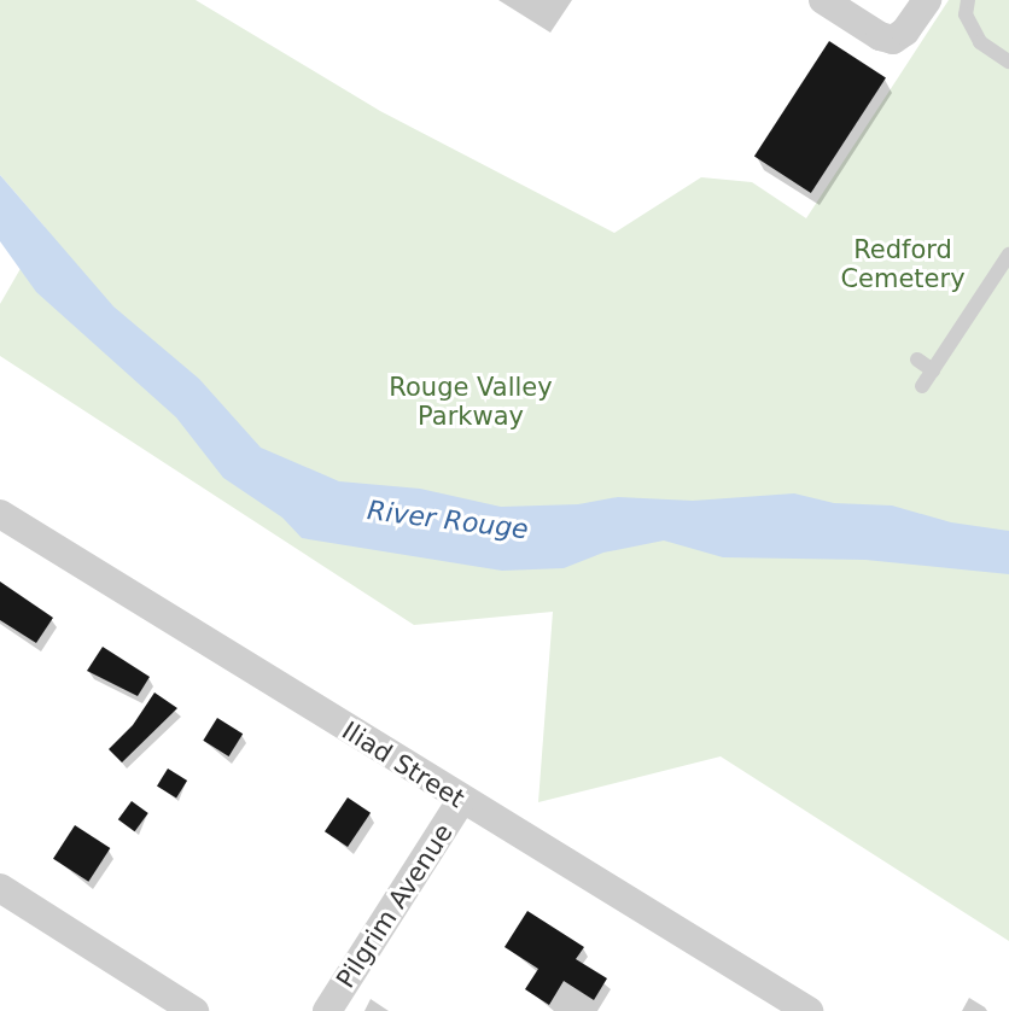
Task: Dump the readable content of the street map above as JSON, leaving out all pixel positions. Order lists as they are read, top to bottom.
{
  "streets": {
    "street": ["Iliad Street", "Pilgrim Avenue"]
  },
  "crossings": [
    ["Iliad Street", "Pilgrim Avenue"]
  ],
  "water": ["River Rouge"],
  "parks": ["Redford Cemetery", "Rouge Valley Parkway"]
}
